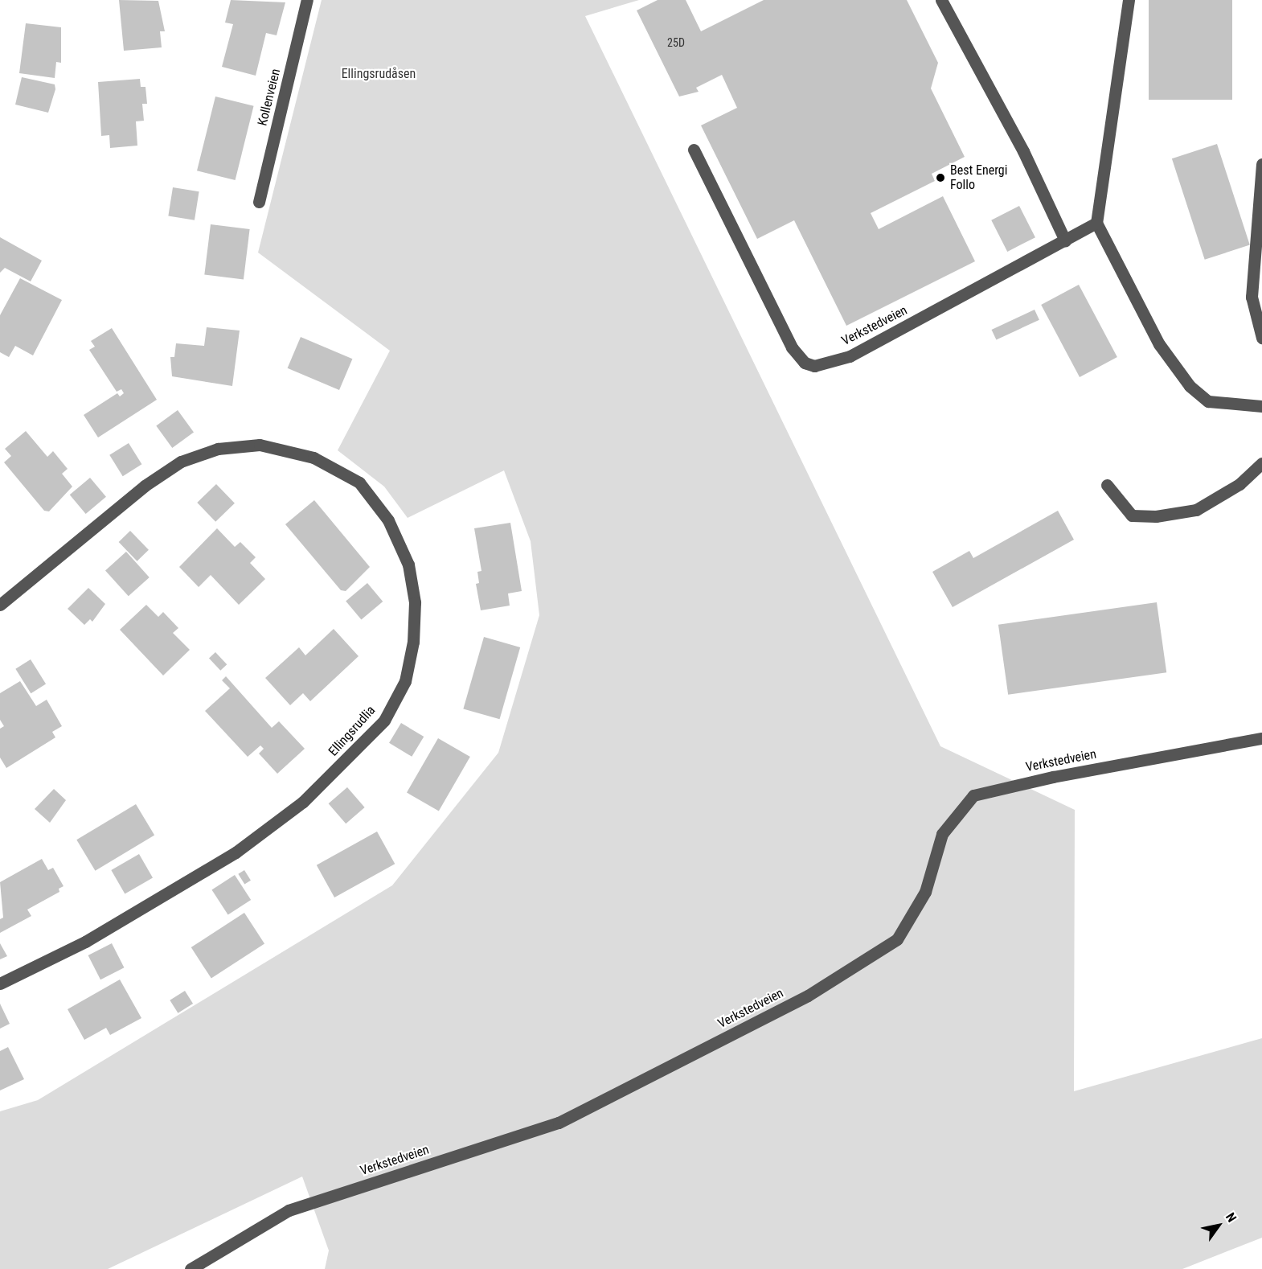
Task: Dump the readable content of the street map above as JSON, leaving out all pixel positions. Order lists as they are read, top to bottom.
{
  "streets": {
    "street": ["Kollenveien", "Verkstedveien", "Ellingsrudlia"]
  },
  "parks": ["Ellingsrudåsen"],
  "places": ["Best Energi Follo"],
  "house_numbers": ["25D"],
  "north": "top right"
}
